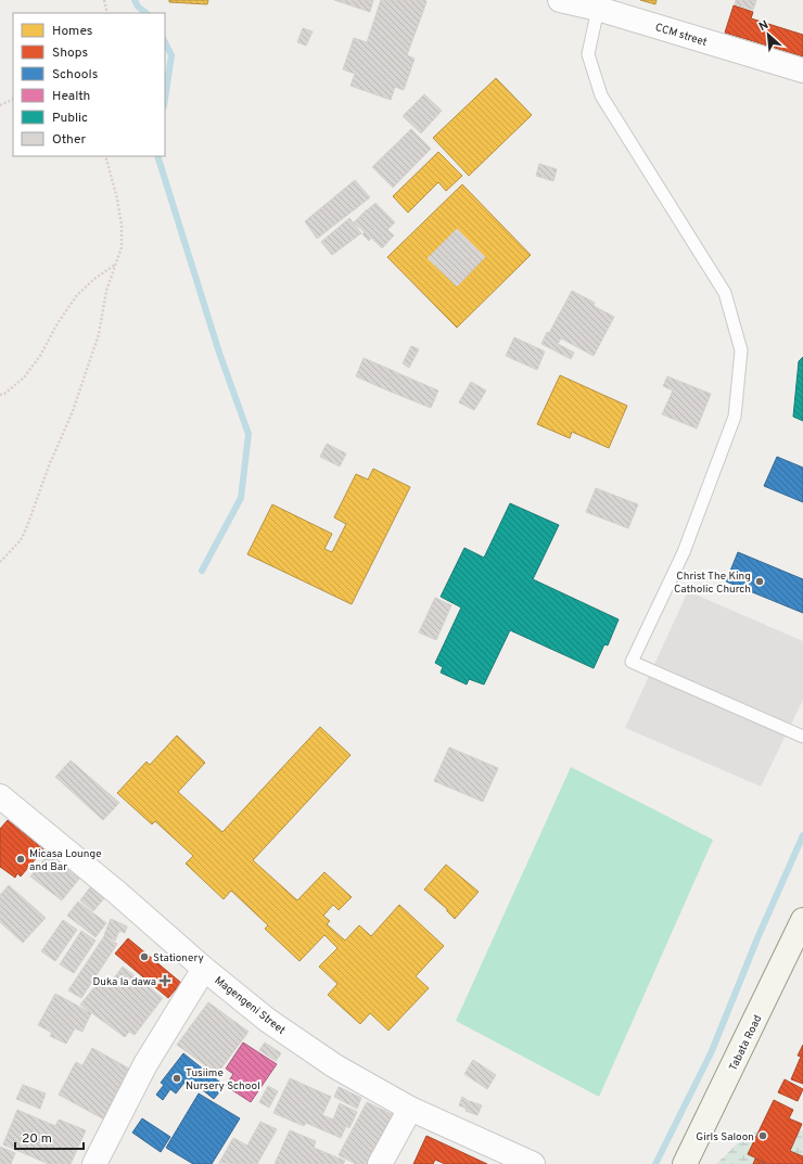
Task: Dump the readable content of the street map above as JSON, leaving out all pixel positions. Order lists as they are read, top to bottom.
{
  "streets": {
    "main road": ["Tabata Road"],
    "street": ["CCM street", "Magengeni Street"]
  },
  "places": {
    "other": [
      "Christ The King Catholic Church",
      "Micasa Lounge and Bar",
      "Stationery",
      "Tusiime Nursery School",
      "Girls Saloon"
    ],
    "health": ["Duka la dawa"]
  },
  "legend": [
    "Homes",
    "Shops",
    "Schools",
    "Health",
    "Public",
    "Other"
  ],
  "scale_bar": "20 m",
  "north": "top left"
}
